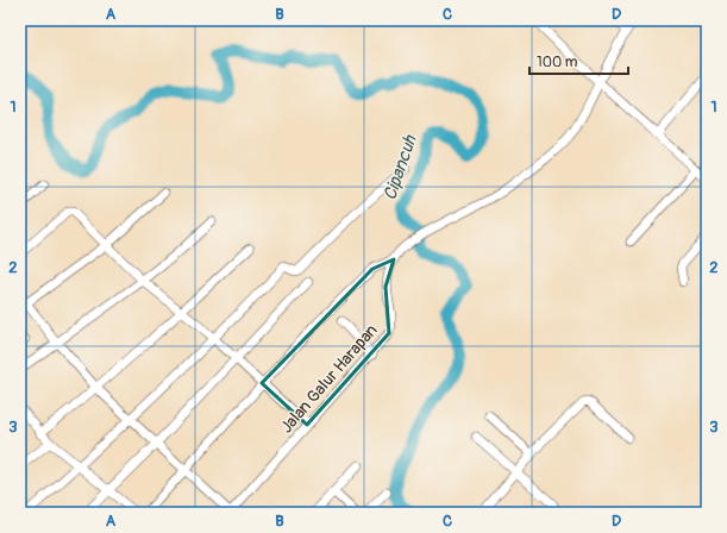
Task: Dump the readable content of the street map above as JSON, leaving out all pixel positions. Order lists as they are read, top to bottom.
{
  "streets": {
    "street": ["Jalan Galur Harapan"]
  },
  "water": ["Cipancuh"],
  "scale_bar": "100 m",
  "grid": {
    "columns": [
      "A",
      "B",
      "C",
      "D"
    ],
    "rows": ["1", "2", "3"]
  }
}
